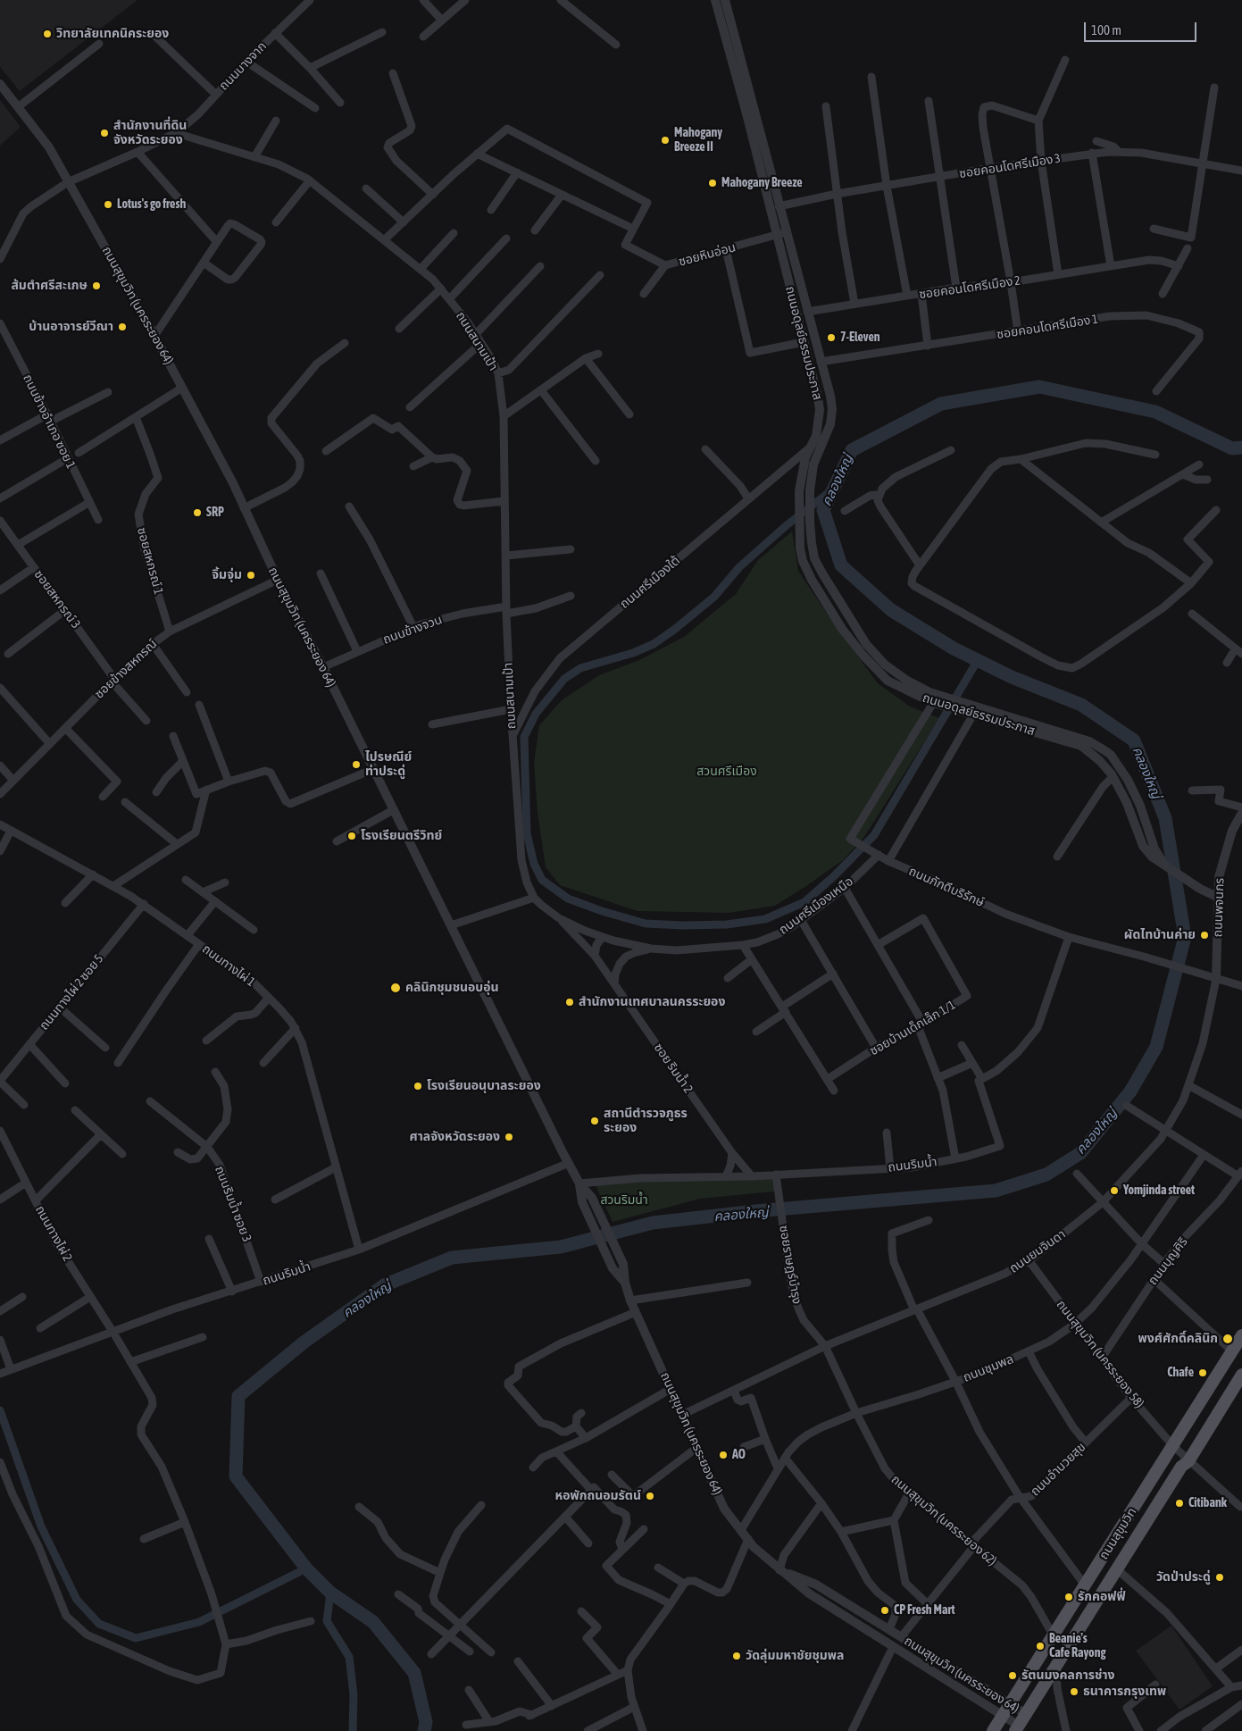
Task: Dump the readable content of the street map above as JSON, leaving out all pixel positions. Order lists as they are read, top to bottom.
{
  "streets": {
    "main road": ["ถนนสุขุมวิท"],
    "street": [
      "ถนนบางจาก",
      "ซอยคอนโดศรีเมือง 3",
      "ซอยหินอ่อน",
      "ซอยคอนโดศรีเมือง 2",
      "ถนนสุขุมวิท (นครระยอง 64)",
      "ซอยคอนโดศรีเมือง 1",
      "ถนนสนามเป้า",
      "ถนนอดุลย์ธรรมประภาส",
      "ถนนข้างอำเภอ ซอย 1",
      "ซอยสหกรณ์ 1",
      "ถนนศรีเมืองใต้",
      "ซอยสหกรณ์ 3",
      "ถนนข้างจวน",
      "ซอยข้างสหกรณ์",
      "ถนนภักดีบริรักษ์",
      "ถนนศรีเมืองเหนือ",
      "ถนนพจนกร",
      "ถนนทางไผ่ 1",
      "ถนนทางไผ่ 2 ซอย 5",
      "ซอยบ้านเด็กเล็ก 1/1",
      "ซอย ริมน้ำ 2",
      "ถนนริมน้ำ",
      "ถนนริมน้ำ ซอย 3",
      "ถนนทางไผ่ 2",
      "ถนนยมจินดา",
      "ถนนบุญศิริ",
      "ซอยราษฎร์บำรุง",
      "ถนนสุขุมวิท (นครระยอง 58)",
      "ถนนชุมพล",
      "ถนนอำนวยสุข",
      "ถนนสุขุมวิท (นครระยอง 62)"
    ]
  },
  "crossings": [
    ["ถนนบางจาก", "ถนนสนามเป้า"],
    ["ซอยคอนโดศรีเมือง 3", "ถนนอดุลย์ธรรมประภาส"],
    ["ซอยหินอ่อน", "ถนนอดุลย์ธรรมประภาส"],
    ["ซอยคอนโดศรีเมือง 2", "ถนนอดุลย์ธรรมประภาส"],
    ["ถนนสุขุมวิท (นครระยอง 64)", "ถนนข้างจวน"],
    ["ถนนสุขุมวิท (นครระยอง 64)", "ซอยข้างสหกรณ์"],
    ["ถนนสุขุมวิท (นครระยอง 64)", "ถนนริมน้ำ"],
    ["ถนนสุขุมวิท (นครระยอง 64)", "ถนนยมจินดา"],
    ["ถนนสุขุมวิท (นครระยอง 64)", "ถนนชุมพล"],
    ["ถนนสุขุมวิท (นครระยอง 64)", "ถนนอำนวยสุข"],
    ["ถนนสุขุมวิท (นครระยอง 64)", "ถนนสุขุมวิท"],
    ["ซอยคอนโดศรีเมือง 1", "ถนนอดุลย์ธรรมประภาส"],
    ["ถนนสนามเป้า", "ถนนศรีเมืองใต้"],
    ["ถนนสนามเป้า", "ถนนข้างจวน"],
    ["ถนนสนามเป้า", "ถนนศรีเมืองเหนือ"],
    ["ถนนอดุลย์ธรรมประภาส", "ถนนศรีเมืองใต้"],
    ["ถนนอดุลย์ธรรมประภาส", "ถนนภักดีบริรักษ์"],
    ["ถนนอดุลย์ธรรมประภาส", "ถนนพจนกร"],
    ["ซอยสหกรณ์ 1", "ซอยข้างสหกรณ์"],
    ["ซอยสหกรณ์ 3", "ซอยข้างสหกรณ์"],
    ["ถนนภักดีบริรักษ์", "ถนนศรีเมืองเหนือ"],
    ["ถนนภักดีบริรักษ์", "ถนนพจนกร"],
    ["ถนนภักดีบริรักษ์", "ถนนยมจินดา"],
    ["ถนนศรีเมืองเหนือ", "ซอย ริมน้ำ 2"],
    ["ถนนพจนกร", "ถนนยมจินดา"],
    ["ถนนทางไผ่ 1", "ถนนทางไผ่ 2 ซอย 5"],
    ["ถนนทางไผ่ 1", "ถนนริมน้ำ"],
    ["ซอย ริมน้ำ 2", "ถนนริมน้ำ"],
    ["ถนนริมน้ำ", "ถนนริมน้ำ ซอย 3"],
    ["ถนนริมน้ำ", "ถนนทางไผ่ 2"],
    ["ถนนริมน้ำ", "ซอยราษฎร์บำรุง"],
    ["ถนนยมจินดา", "ซอยราษฎร์บำรุง"],
    ["ถนนยมจินดา", "ถนนสุขุมวิท (นครระยอง 58)"],
    ["ถนนยมจินดา", "ถนนสุขุมวิท (นครระยอง 62)"],
    ["ถนนบุญศิริ", "ถนนสุขุมวิท (นครระยอง 58)"],
    ["ซอยราษฎร์บำรุง", "ถนนสุขุมวิท (นครระยอง 62)"],
    ["ถนนสุขุมวิท (นครระยอง 58)", "ถนนชุมพล"],
    ["ถนนสุขุมวิท (นครระยอง 58)", "ถนนอำนวยสุข"],
    ["ถนนสุขุมวิท (นครระยอง 58)", "ถนนสุขุมวิท"],
    ["ถนนชุมพล", "ถนนสุขุมวิท (นครระยอง 62)"],
    ["ถนนอำนวยสุข", "ถนนสุขุมวิท (นครระยอง 62)"],
    ["ถนนสุขุมวิท (นครระยอง 62)", "ถนนสุขุมวิท"]
  ],
  "water": ["คลองใหญ่"],
  "parks": ["สวนศรีเมือง", "สวนริมน้ำ"],
  "places": [
    "วิทยาลัยเทคนิคระยอง",
    "สำนักงานที่ดิน จังหวัดระยอง",
    "Mahogany Breeze II",
    "Mahogany Breeze",
    "Lotus's go fresh",
    "ส้มตำศรีสะเกษ",
    "บ้านอาจารย์วีณา",
    "7-Eleven",
    "SRP",
    "จิ้มจุ่ม",
    "ไปรษณีย์ ท่าประดู่",
    "โรงเรียนตรีวิทย์",
    "ผัดไทบ้านค่าย",
    "คลินิกชุมชนอบอุ่น",
    "สำนักงานเทศบาลนครระยอง",
    "โรงเรียนอนุบาลระยอง",
    "สถานีตำรวจภูธร ระยอง",
    "ศาลจังหวัดระยอง",
    "Yomjinda street",
    "พงศ์ศักดิ์คลินิก",
    "Chafe",
    "AO",
    "หอพักถนอมรัตน์",
    "Citibank",
    "วัดป่าประดู่",
    "รักคอฟฟี่",
    "CP Fresh Mart",
    "Beanie's Cafe Rayong",
    "วัดลุ่มมหาชัยชุมพล",
    "รัตนมงคลการช่าง",
    "ธนาคารกรุงเทพ"
  ],
  "scale_bar": "100 m"
}
